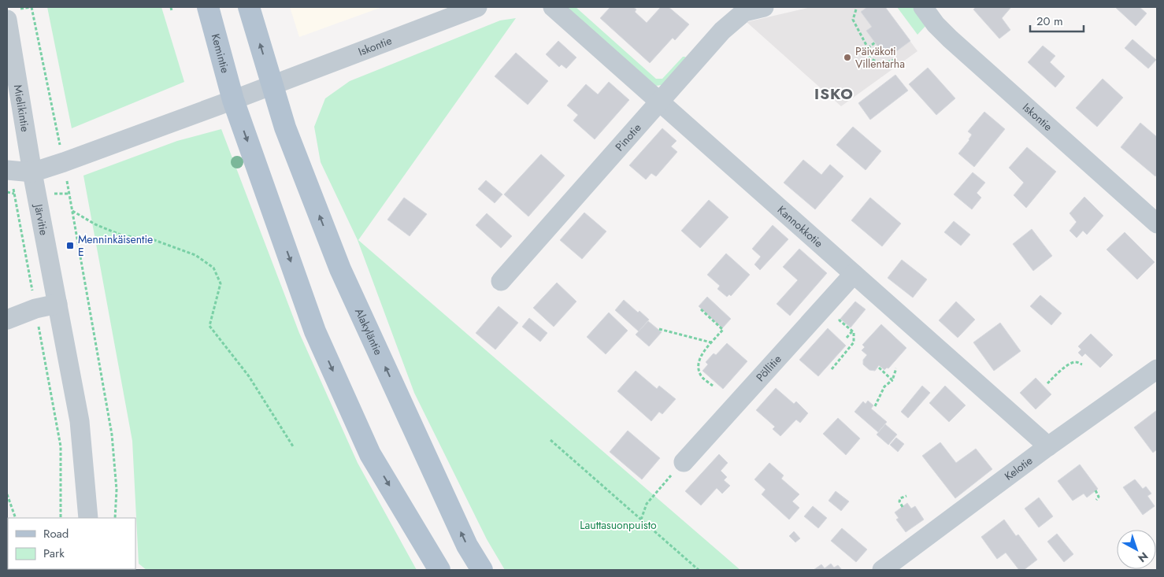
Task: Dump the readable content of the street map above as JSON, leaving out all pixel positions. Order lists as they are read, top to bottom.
{
  "streets": {
    "main road": ["Kemintie", "Alakyläntie"],
    "street": [
      "Iskontie",
      "Mielikintie",
      "Pinotie",
      "Järvitie",
      "Kannokkotie",
      "Pöllitie",
      "Kelotie"
    ]
  },
  "crossings": [
    ["Iskontie", "Alakyläntie"],
    ["Mielikintie", "Järvitie"],
    ["Pinotie", "Kannokkotie"],
    ["Kannokkotie", "Pöllitie"],
    ["Kannokkotie", "Kelotie"]
  ],
  "districts": ["ISKO"],
  "parks": ["Lauttasuonpuisto"],
  "places": {
    "other": ["Päiväkoti Villentarha"],
    "transit": ["Menninkäisentie E"]
  },
  "legend": ["Road", "Park"],
  "scale_bar": "20 m",
  "north": "bottom right"
}
